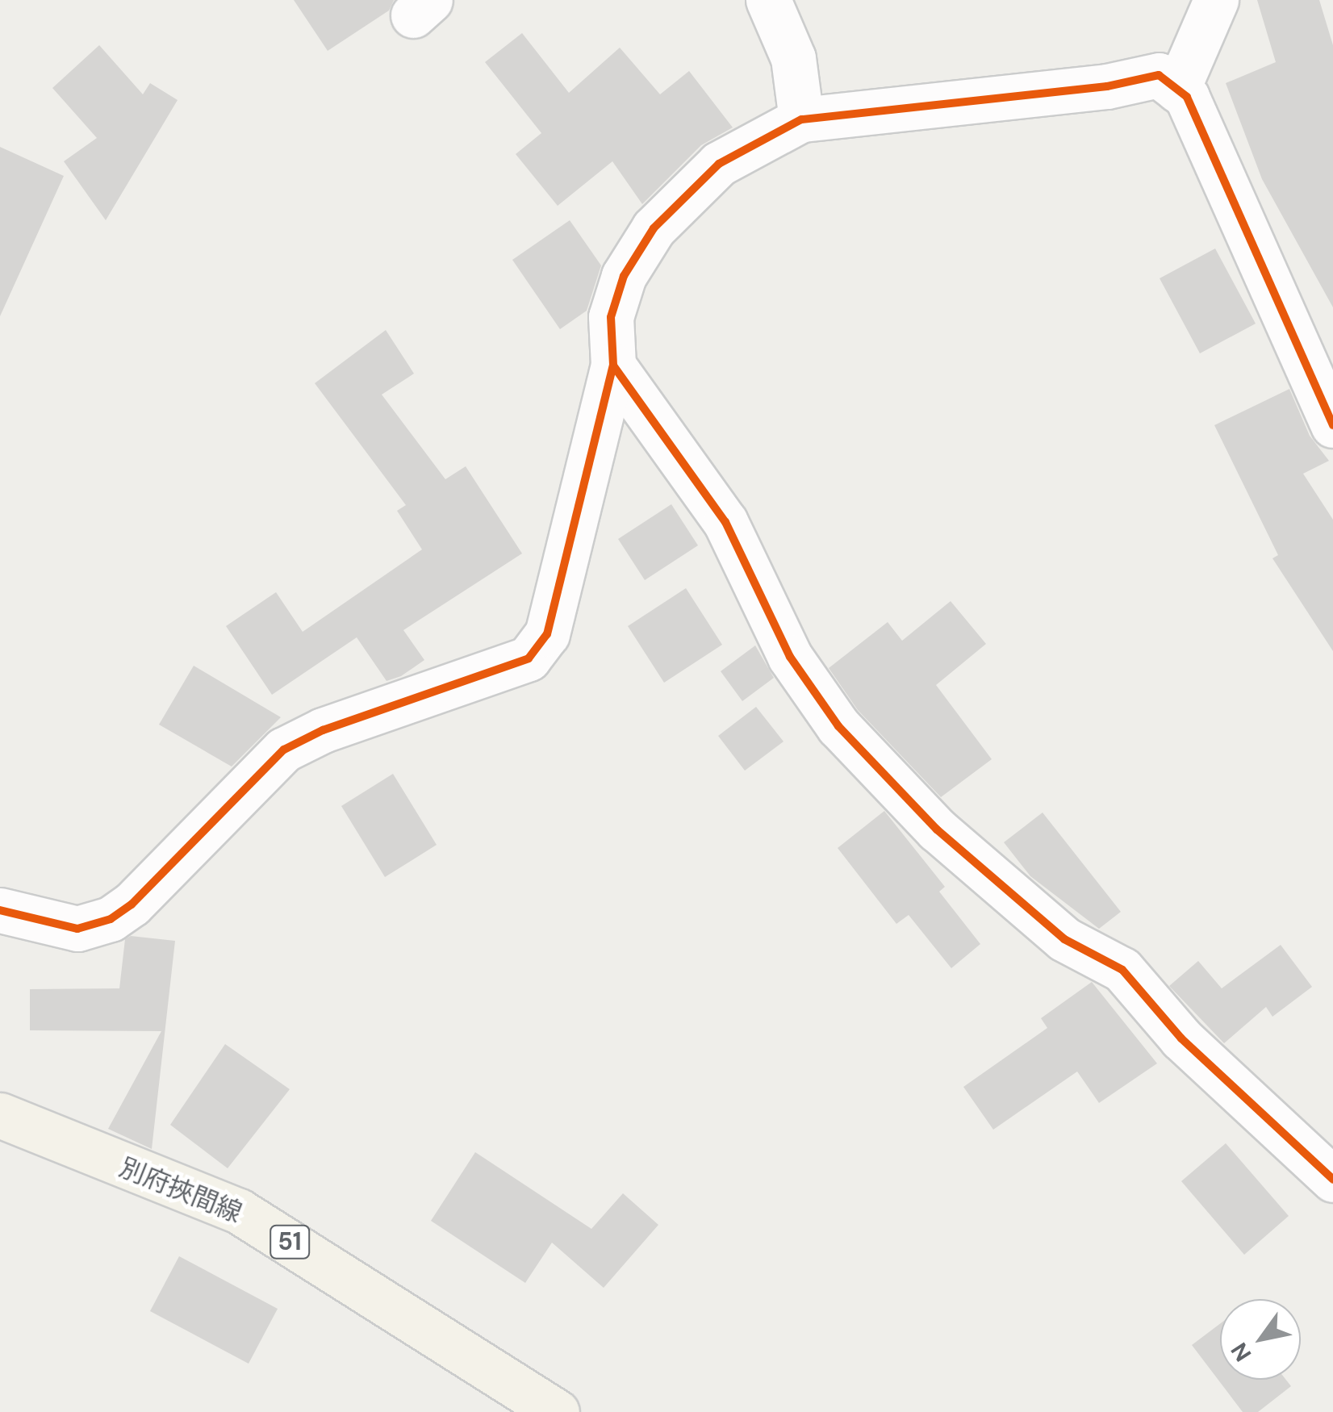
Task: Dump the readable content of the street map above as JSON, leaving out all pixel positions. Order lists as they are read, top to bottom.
{
  "streets": {
    "main road": ["別府挾間線", "51"]
  },
  "north": "bottom left"
}
